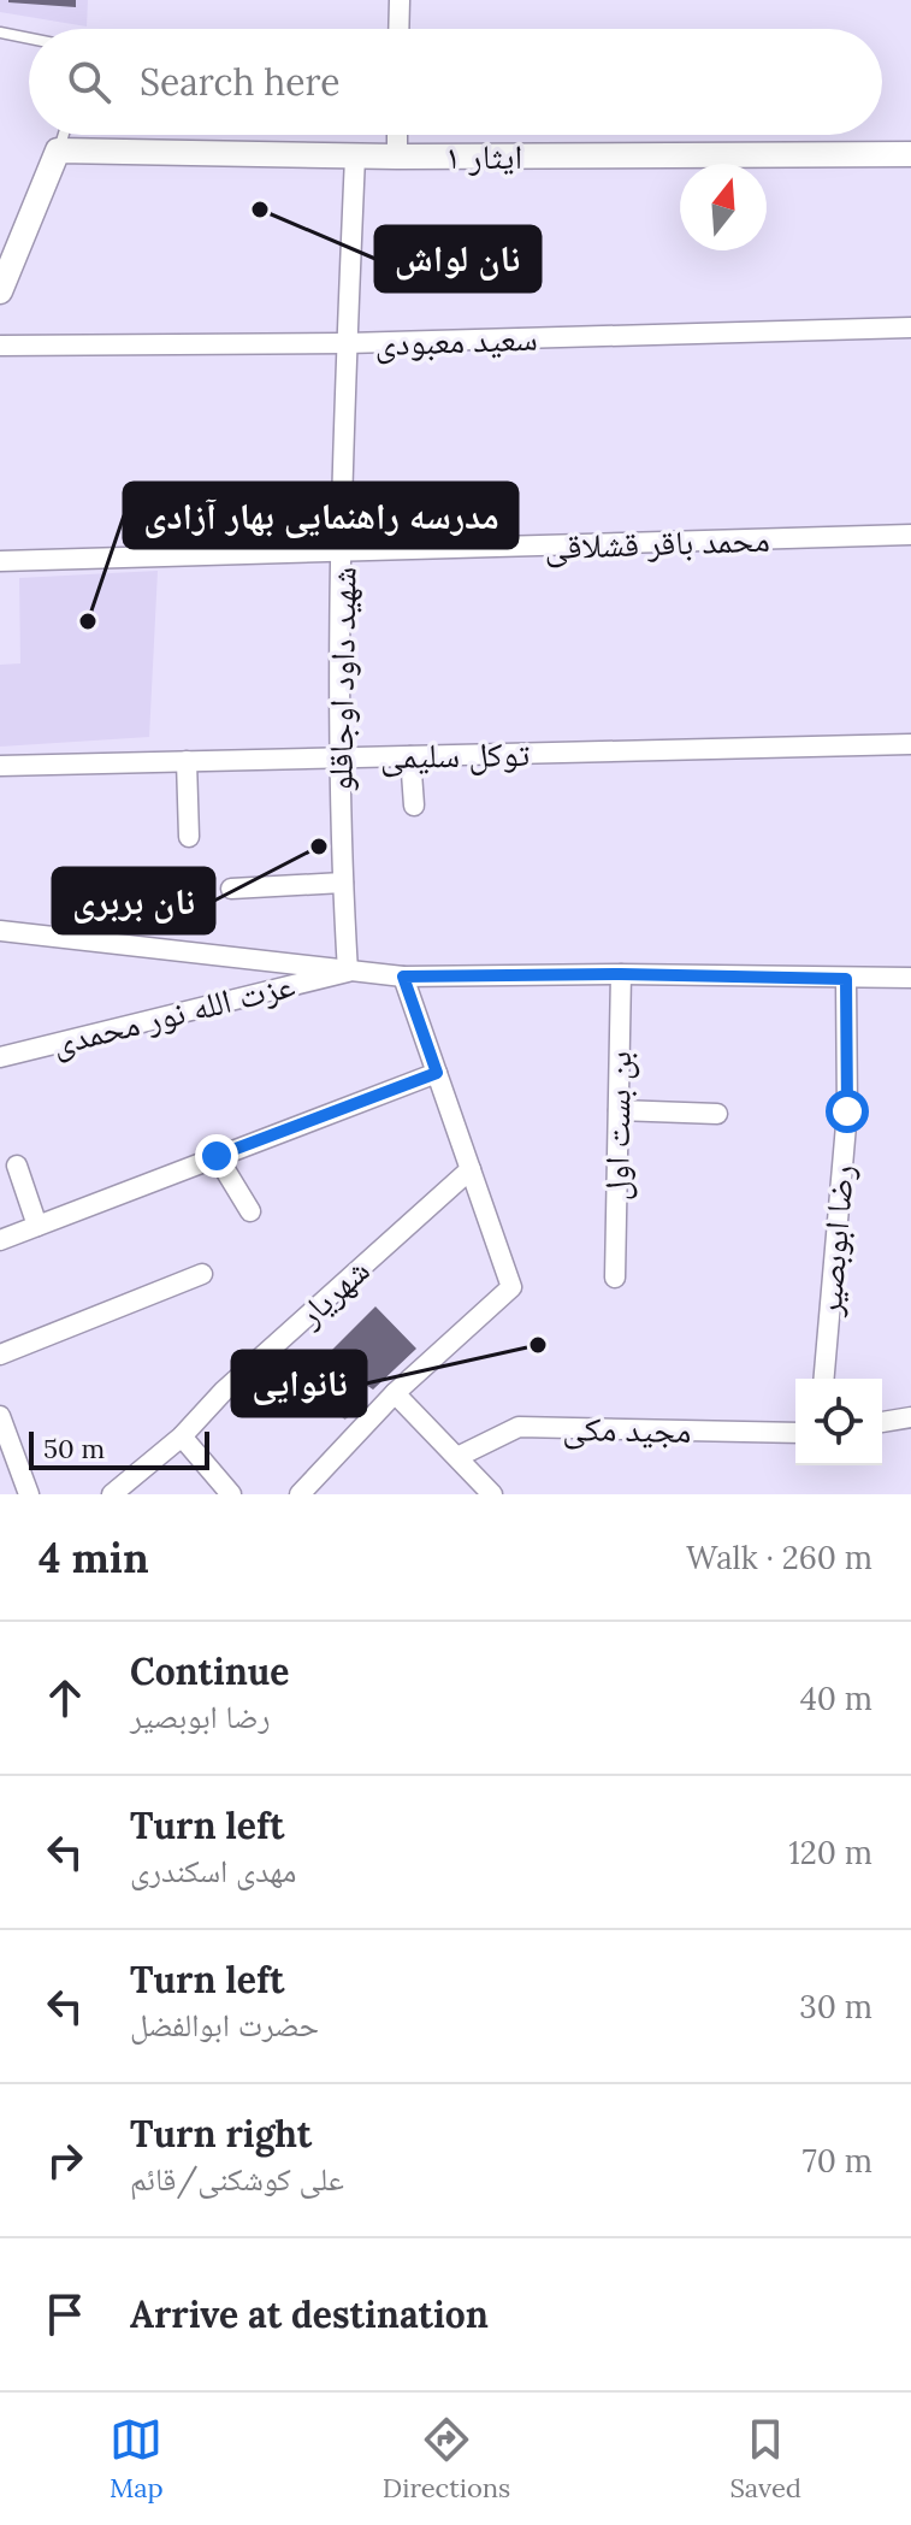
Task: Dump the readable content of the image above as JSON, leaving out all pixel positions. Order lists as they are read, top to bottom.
{
  "streets": {
    "street": [
      "ایثار ۱",
      "سعید معبودی",
      "محمد باقر قشلاقی",
      "شهید داود اوجاقلو",
      "توکل سلیمی",
      "عزت الله نور محمدی",
      "بن بست اول",
      "رضا ابوبصیر",
      "شهریار",
      "مجید مکی"
    ]
  },
  "crossings": [
    ["ایثار ۱", "شهید داود اوجاقلو"],
    ["سعید معبودی", "شهید داود اوجاقلو"],
    ["محمد باقر قشلاقی", "شهید داود اوجاقلو"],
    ["شهید داود اوجاقلو", "توکل سلیمی"],
    ["شهید داود اوجاقلو", "عزت الله نور محمدی"]
  ],
  "places": [
    "نان لواش",
    "مدرسه راهنمایی بهار آزادی",
    "نان بربری",
    "نانوایی"
  ],
  "scale_bar": "50 m",
  "north": "top",
  "page": {
    "search": "Search here",
    "scale": "50 m",
    "heading": ["4 min", "Walk · 260 m"],
    "list": [
      ["Continue", "رضا ابوبصیر", "40 m"],
      ["Turn left", "مهدی اسکندری", "120 m"],
      ["Turn left", "حضرت ابوالفضل", "30 m"],
      ["Turn right", "علی کوشکنی/قائم", "70 m"],
      "Arrive at destination"
    ],
    "nav": ["Map", "Directions", "Saved"]
  }
}
